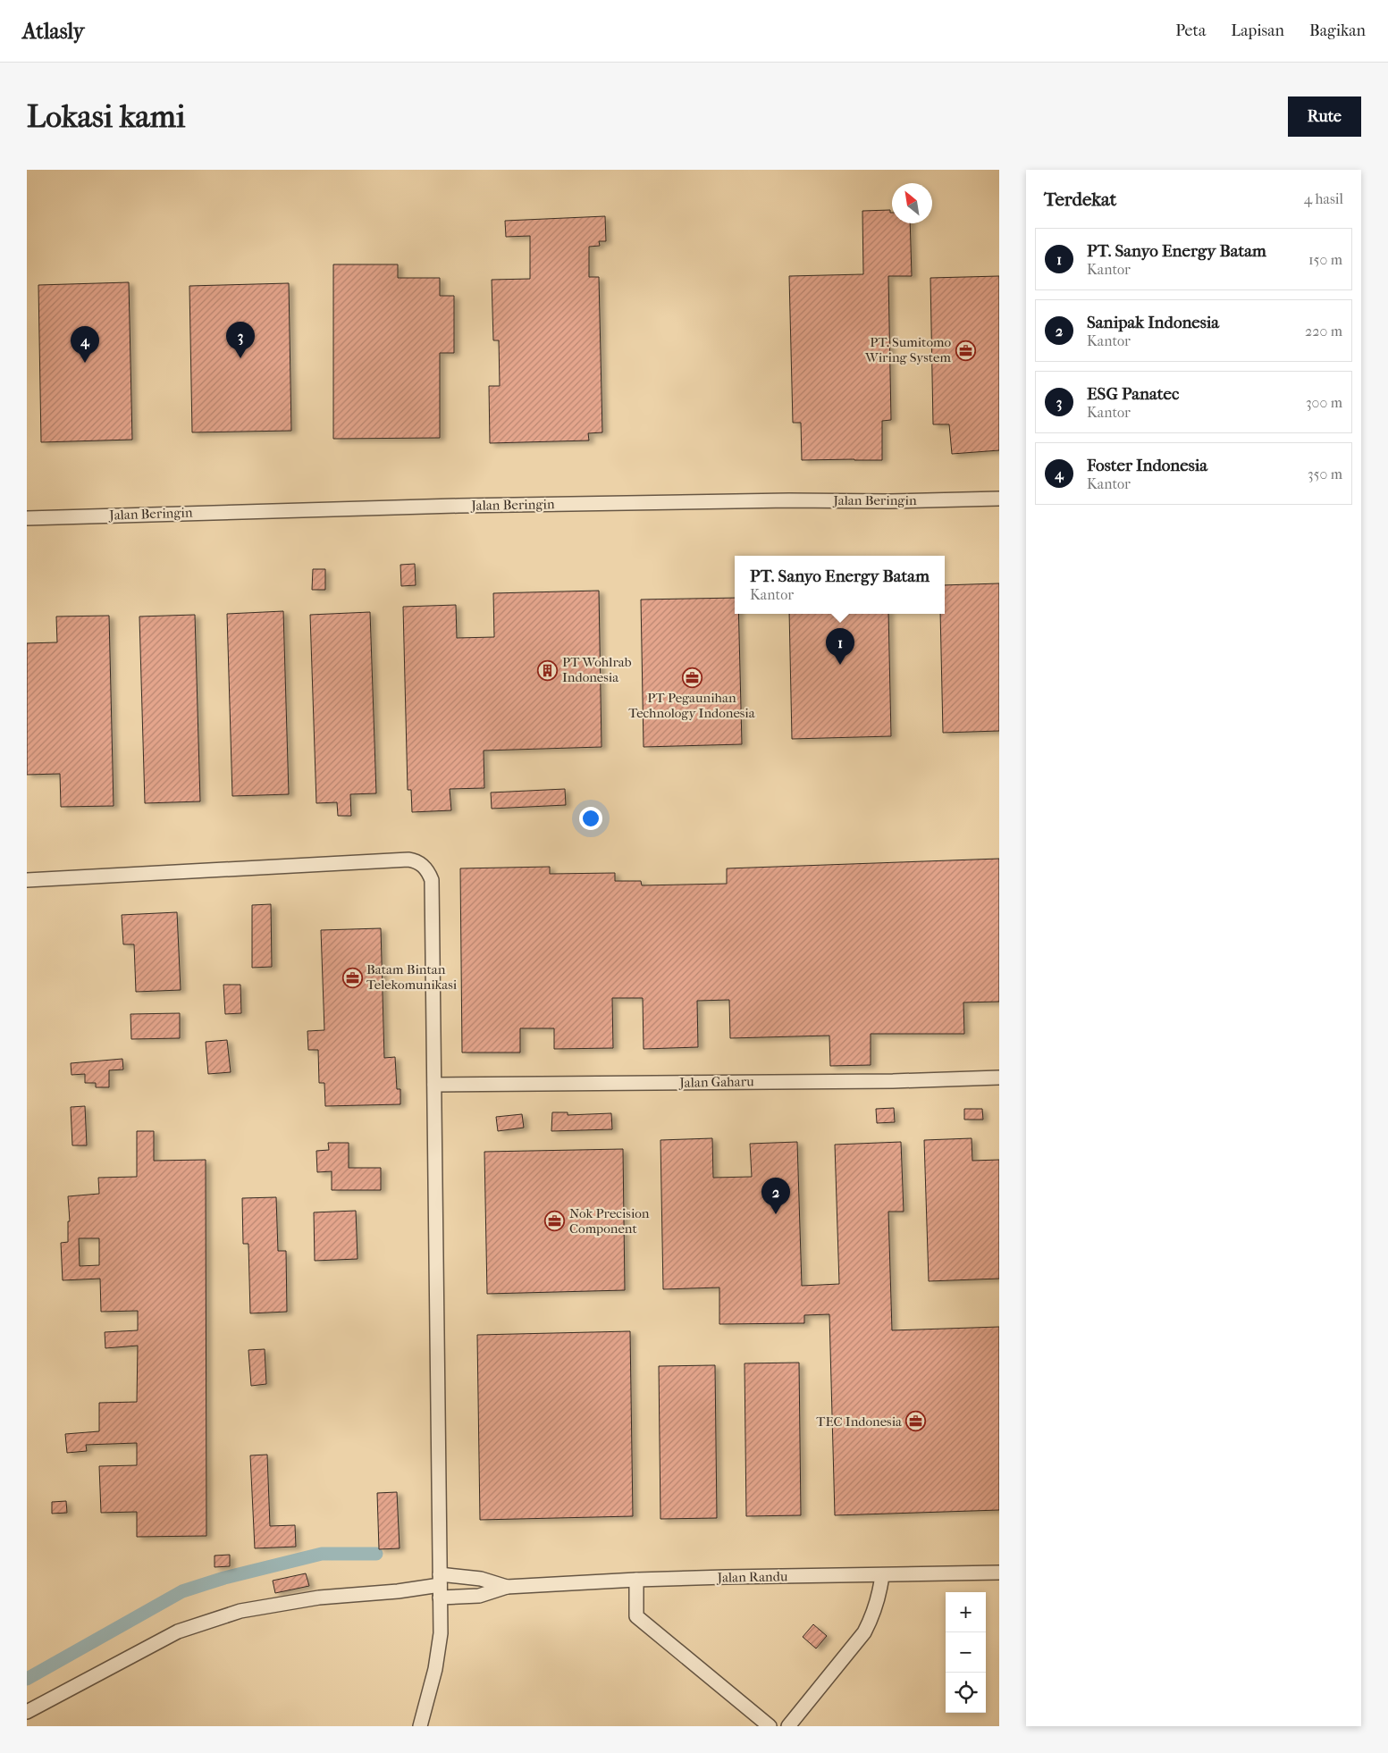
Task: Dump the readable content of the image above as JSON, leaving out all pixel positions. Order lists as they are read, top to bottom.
{
  "streets": {
    "street": ["Jalan Beringin", "Jalan Gaharu", "Jalan Randu"]
  },
  "places": {
    "office": [
      "PT. Sumitomo Wiring System",
      "PT Pegaunihan Technology Indonesia",
      "Batam Bintan Telekomunikasi",
      "Nok Precision Component",
      "TEC Indonesia"
    ],
    "building": ["PT Wohlrab Indonesia"]
  },
  "north": "top left",
  "page": {
    "header": "Atlasly",
    "nav": ["Peta", "Lapisan", "Bagikan"],
    "buttons": "Rute",
    "title": "Lokasi kami",
    "heading": ["Terdekat", "4 hasil"],
    "list": [
      {
        "mark": "1",
        "name": "PT. Sanyo Energy Batam",
        "note": "Kantor",
        "value": "150 m"
      },
      {
        "mark": "2",
        "name": "Sanipak Indonesia",
        "note": "Kantor",
        "value": "220 m"
      },
      {
        "mark": "3",
        "name": "ESG Panatec",
        "note": "Kantor",
        "value": "300 m"
      },
      {
        "mark": "4",
        "name": "Foster Indonesia",
        "note": "Kantor",
        "value": "350 m"
      }
    ],
    "pins": [
      "3",
      "4",
      "1",
      "2"
    ],
    "popup": ["PT. Sanyo Energy Batam", "Kantor"],
    "map_buttons": ["+", "−"]
  }
}
